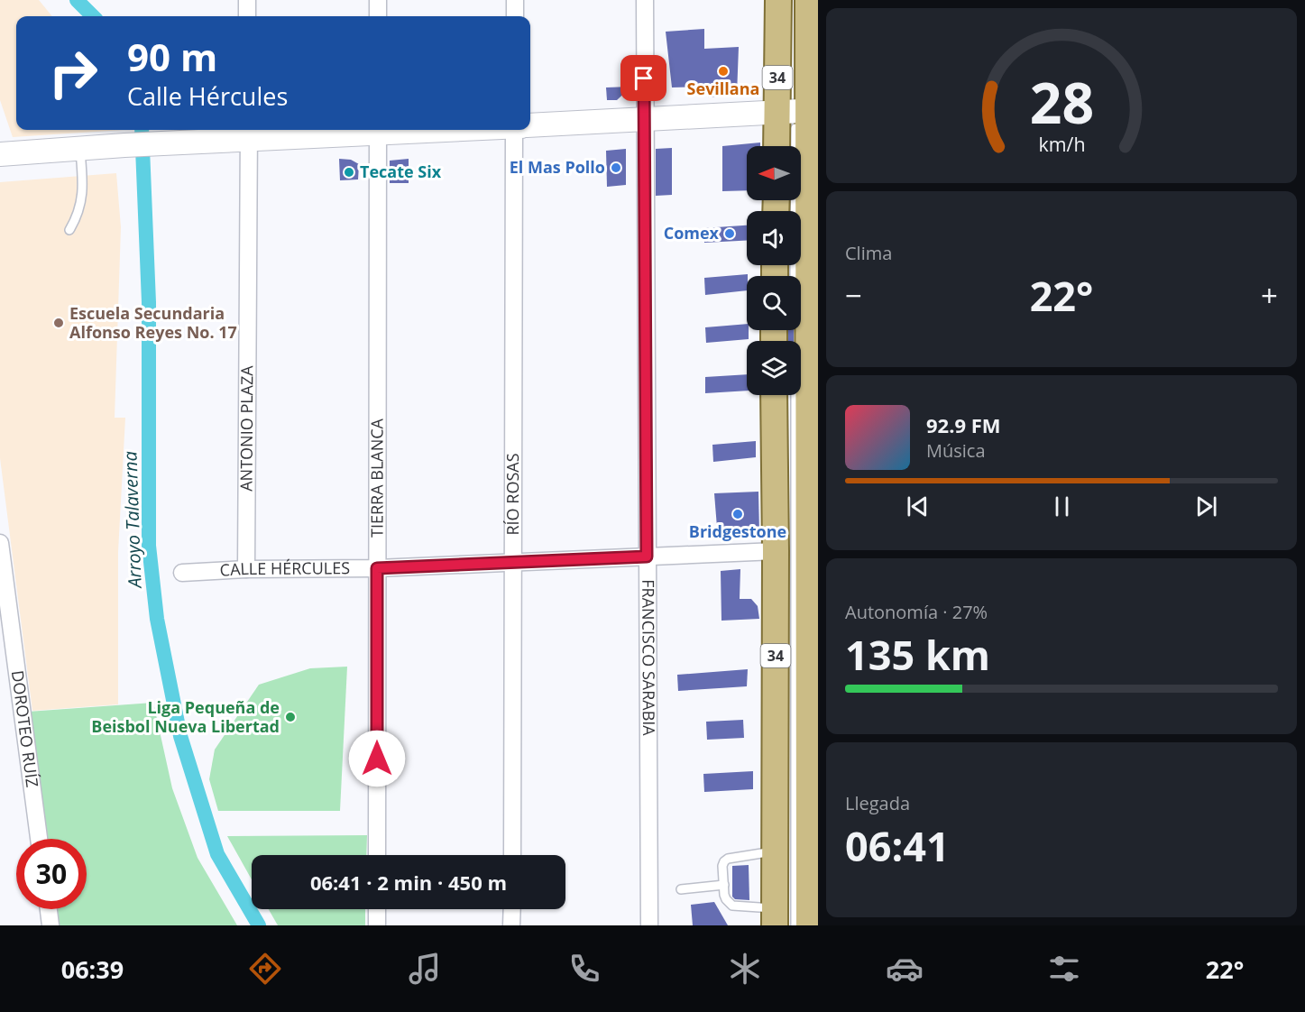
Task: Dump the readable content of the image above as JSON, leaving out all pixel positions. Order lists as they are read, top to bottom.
{
  "streets": {
    "main road": ["34"],
    "street": [
      "ANTONIO PLAZA",
      "TIERRA BLANCA",
      "RÍO ROSAS",
      "CALLE HÉRCULES",
      "FRANCISCO SARABIA",
      "DOROTEO RUÍZ"
    ]
  },
  "crossings": [
    ["34", "CALLE HÉRCULES"],
    ["ANTONIO PLAZA", "CALLE HÉRCULES"],
    ["TIERRA BLANCA", "CALLE HÉRCULES"],
    ["RÍO ROSAS", "CALLE HÉRCULES"],
    ["CALLE HÉRCULES", "FRANCISCO SARABIA"]
  ],
  "water": ["Arroyo Talaverna"],
  "places": [
    "Sevillana",
    "El Mas Pollo",
    "Tecate Six",
    "Comex",
    "Escuela Secundaria Alfonso Reyes No. 17",
    "Bridgestone",
    "Liga Pequeña de Beisbol Nueva Libertad"
  ],
  "north": "left",
  "page": {
    "turn": ["90 m", "Calle Hércules"],
    "tile": [
      "Clima",
      ["Autonomía · 27%", "135 km"],
      ["Llegada", "06:41"]
    ],
    "heat": ["−", "22°", "+"],
    "song": ["92.9 FM", "Música"],
    "limit": "30",
    "trip": "06:41 · 2 min · 450 m",
    "tabs": ["06:39", "22°"],
    "gauge": ["28", "km/h"]
  }
}
